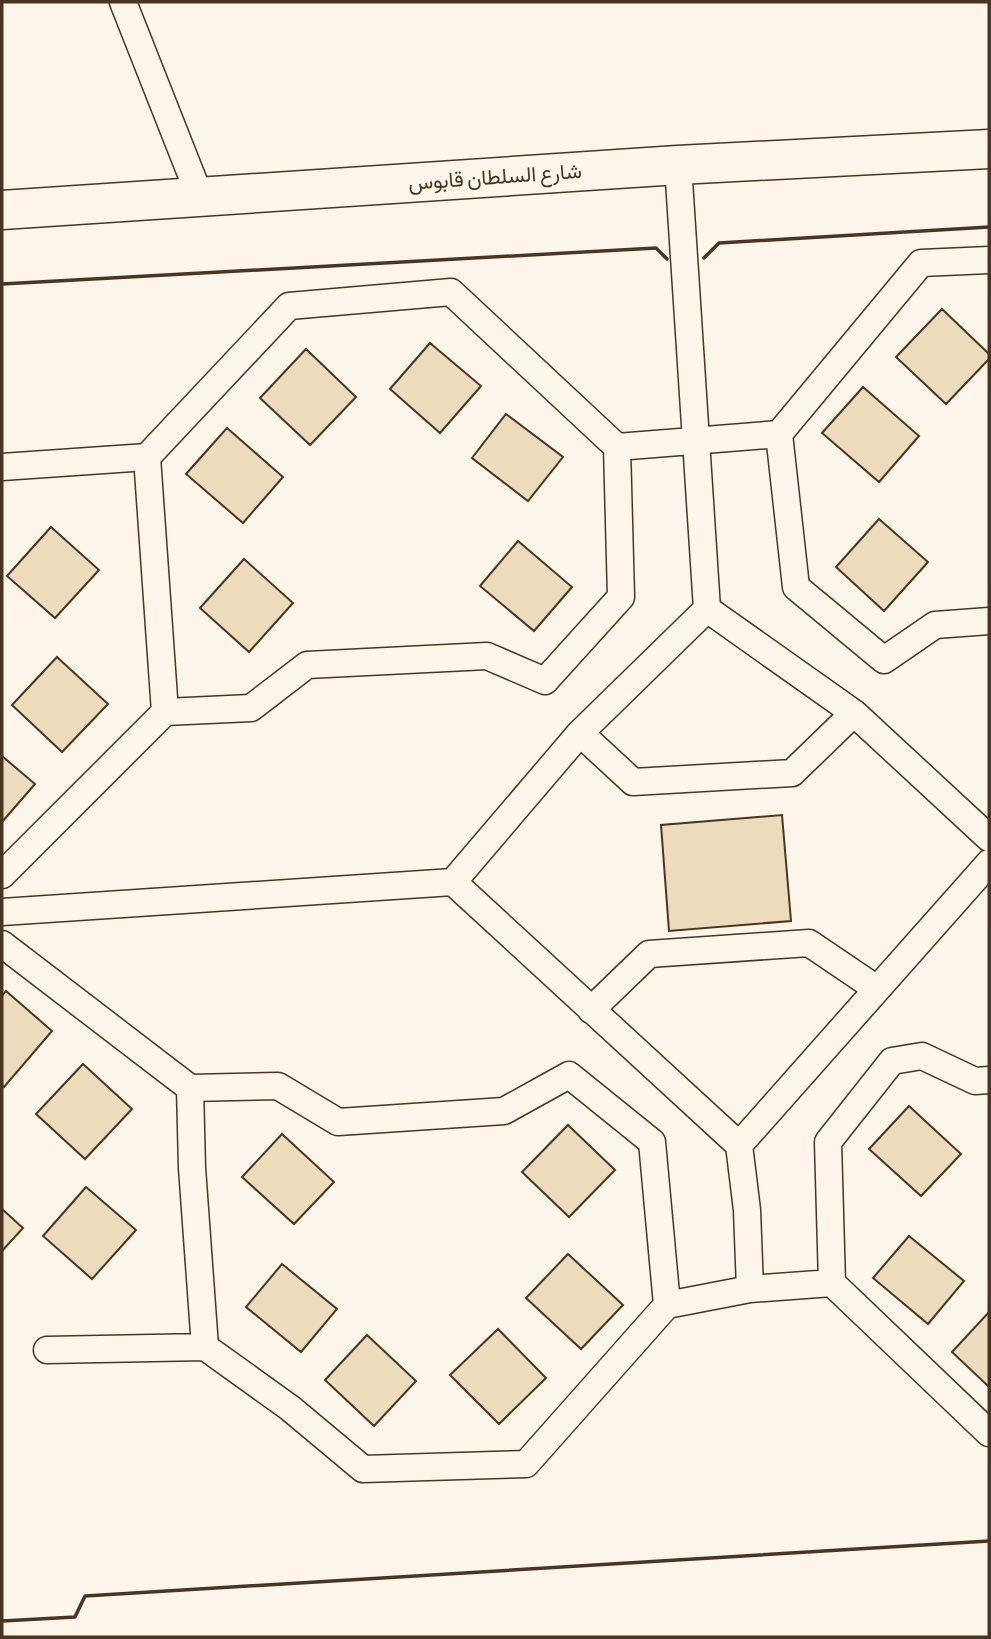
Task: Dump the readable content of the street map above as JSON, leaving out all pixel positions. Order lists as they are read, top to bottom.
{
  "streets": {
    "main road": ["شارع السلطان قابوس"]
  }
}
